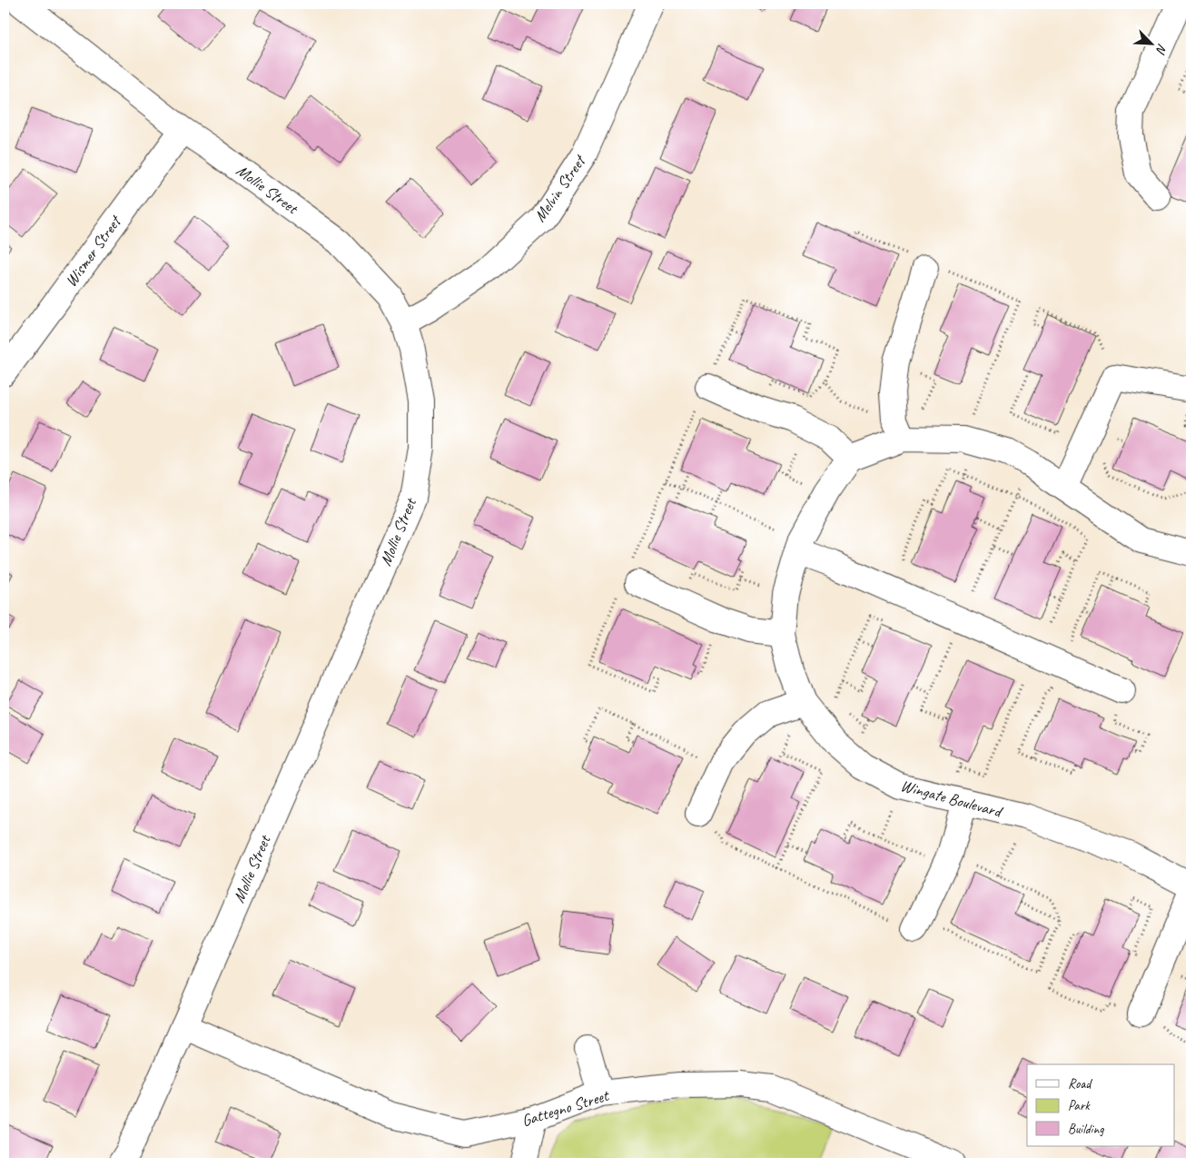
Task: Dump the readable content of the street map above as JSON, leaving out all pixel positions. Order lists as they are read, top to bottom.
{
  "streets": {
    "street": [
      "Mollie Street",
      "Melvin Street",
      "Wismer Street",
      "Wingate Boulevard",
      "Gattegno Street"
    ]
  },
  "crossings": [
    ["Mollie Street", "Melvin Street"],
    ["Mollie Street", "Wismer Street"],
    ["Mollie Street", "Gattegno Street"]
  ],
  "legend": ["Road", "Park", "Building"],
  "north": "bottom right"
}
